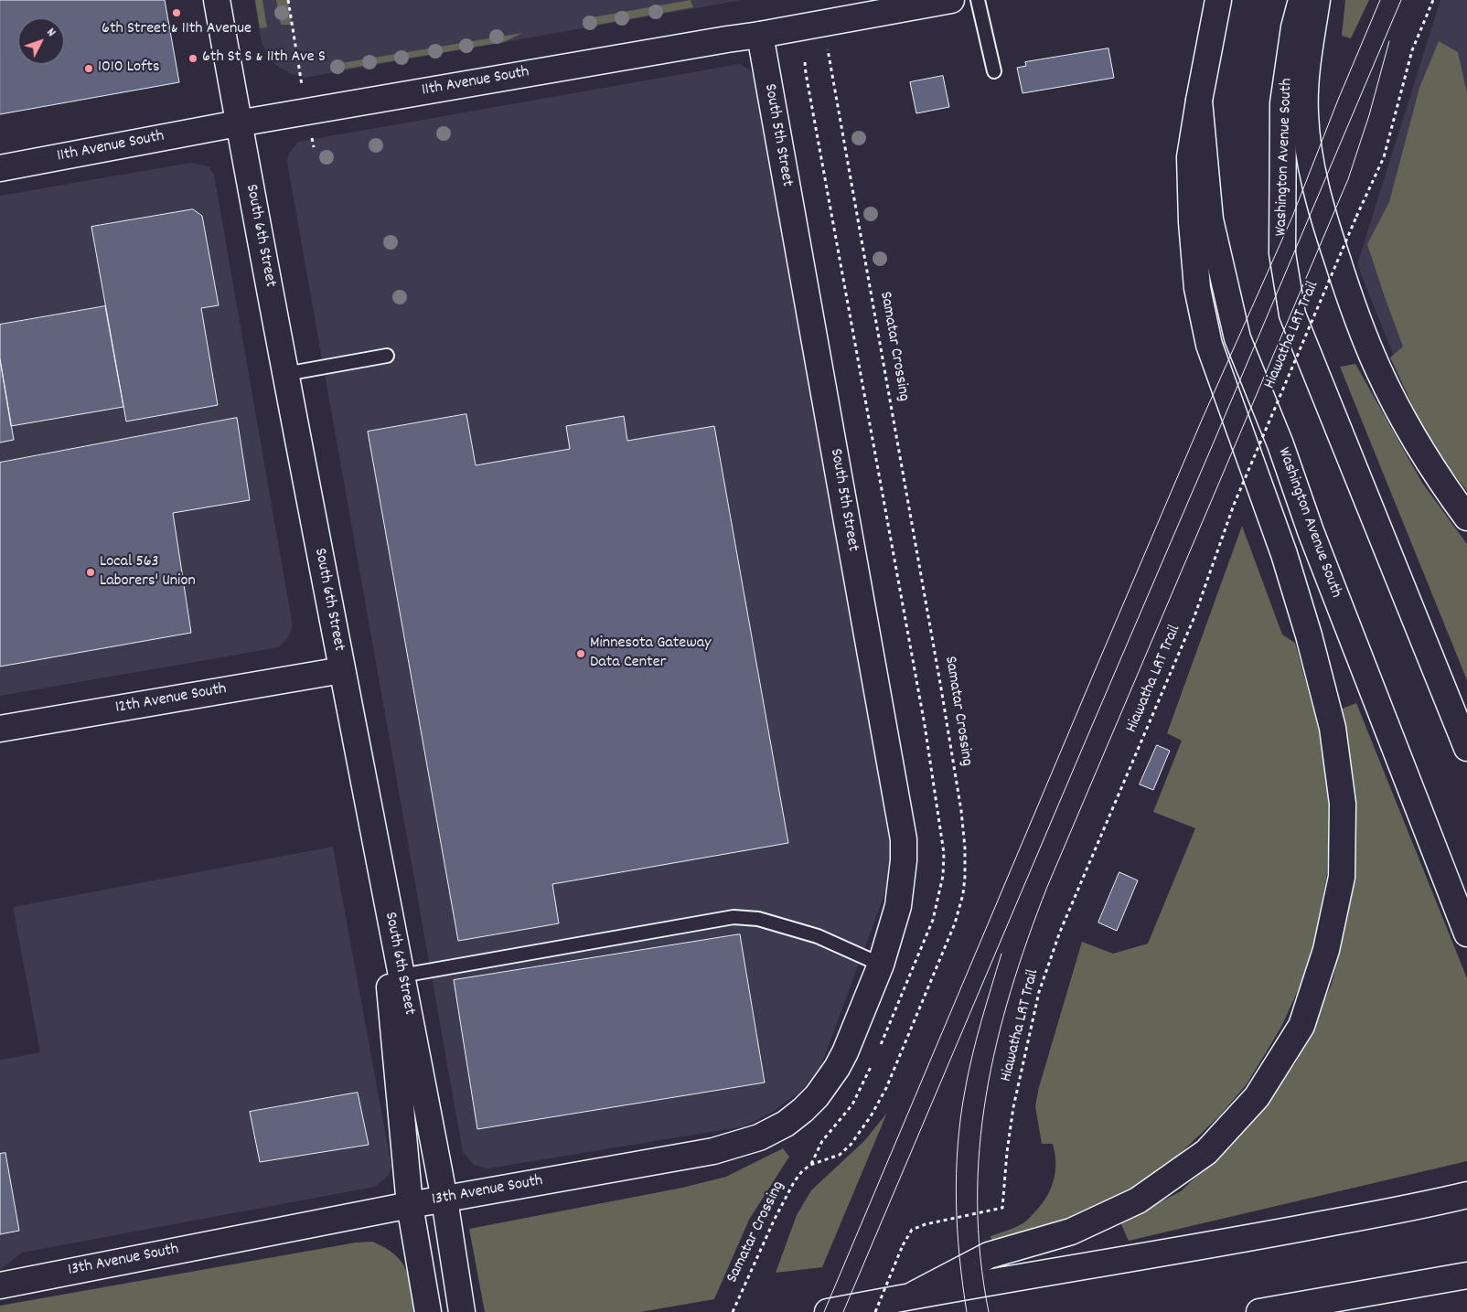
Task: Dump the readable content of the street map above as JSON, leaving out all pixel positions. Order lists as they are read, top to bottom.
{
  "streets": {
    "main road": [
      "11th Avenue South",
      "South 5th Street",
      "Washington Avenue South",
      "South 6th Street",
      "12th Avenue South",
      "13th Avenue South"
    ],
    "path": ["Hiawatha LRT Trail", "Samatar Crossing"]
  },
  "crossings": [
    ["11th Avenue South", "South 5th Street"],
    ["11th Avenue South", "South 6th Street"],
    ["South 5th Street", "13th Avenue South"],
    ["South 6th Street", "12th Avenue South"],
    ["South 6th Street", "13th Avenue South"]
  ],
  "places": [
    "6th Street & 11th Avenue",
    "6th St S & 11th Ave S",
    "1010 Lofts",
    "Local 563 Laborers' Union",
    "Minnesota Gateway Data Center"
  ],
  "north": "top right"
}
